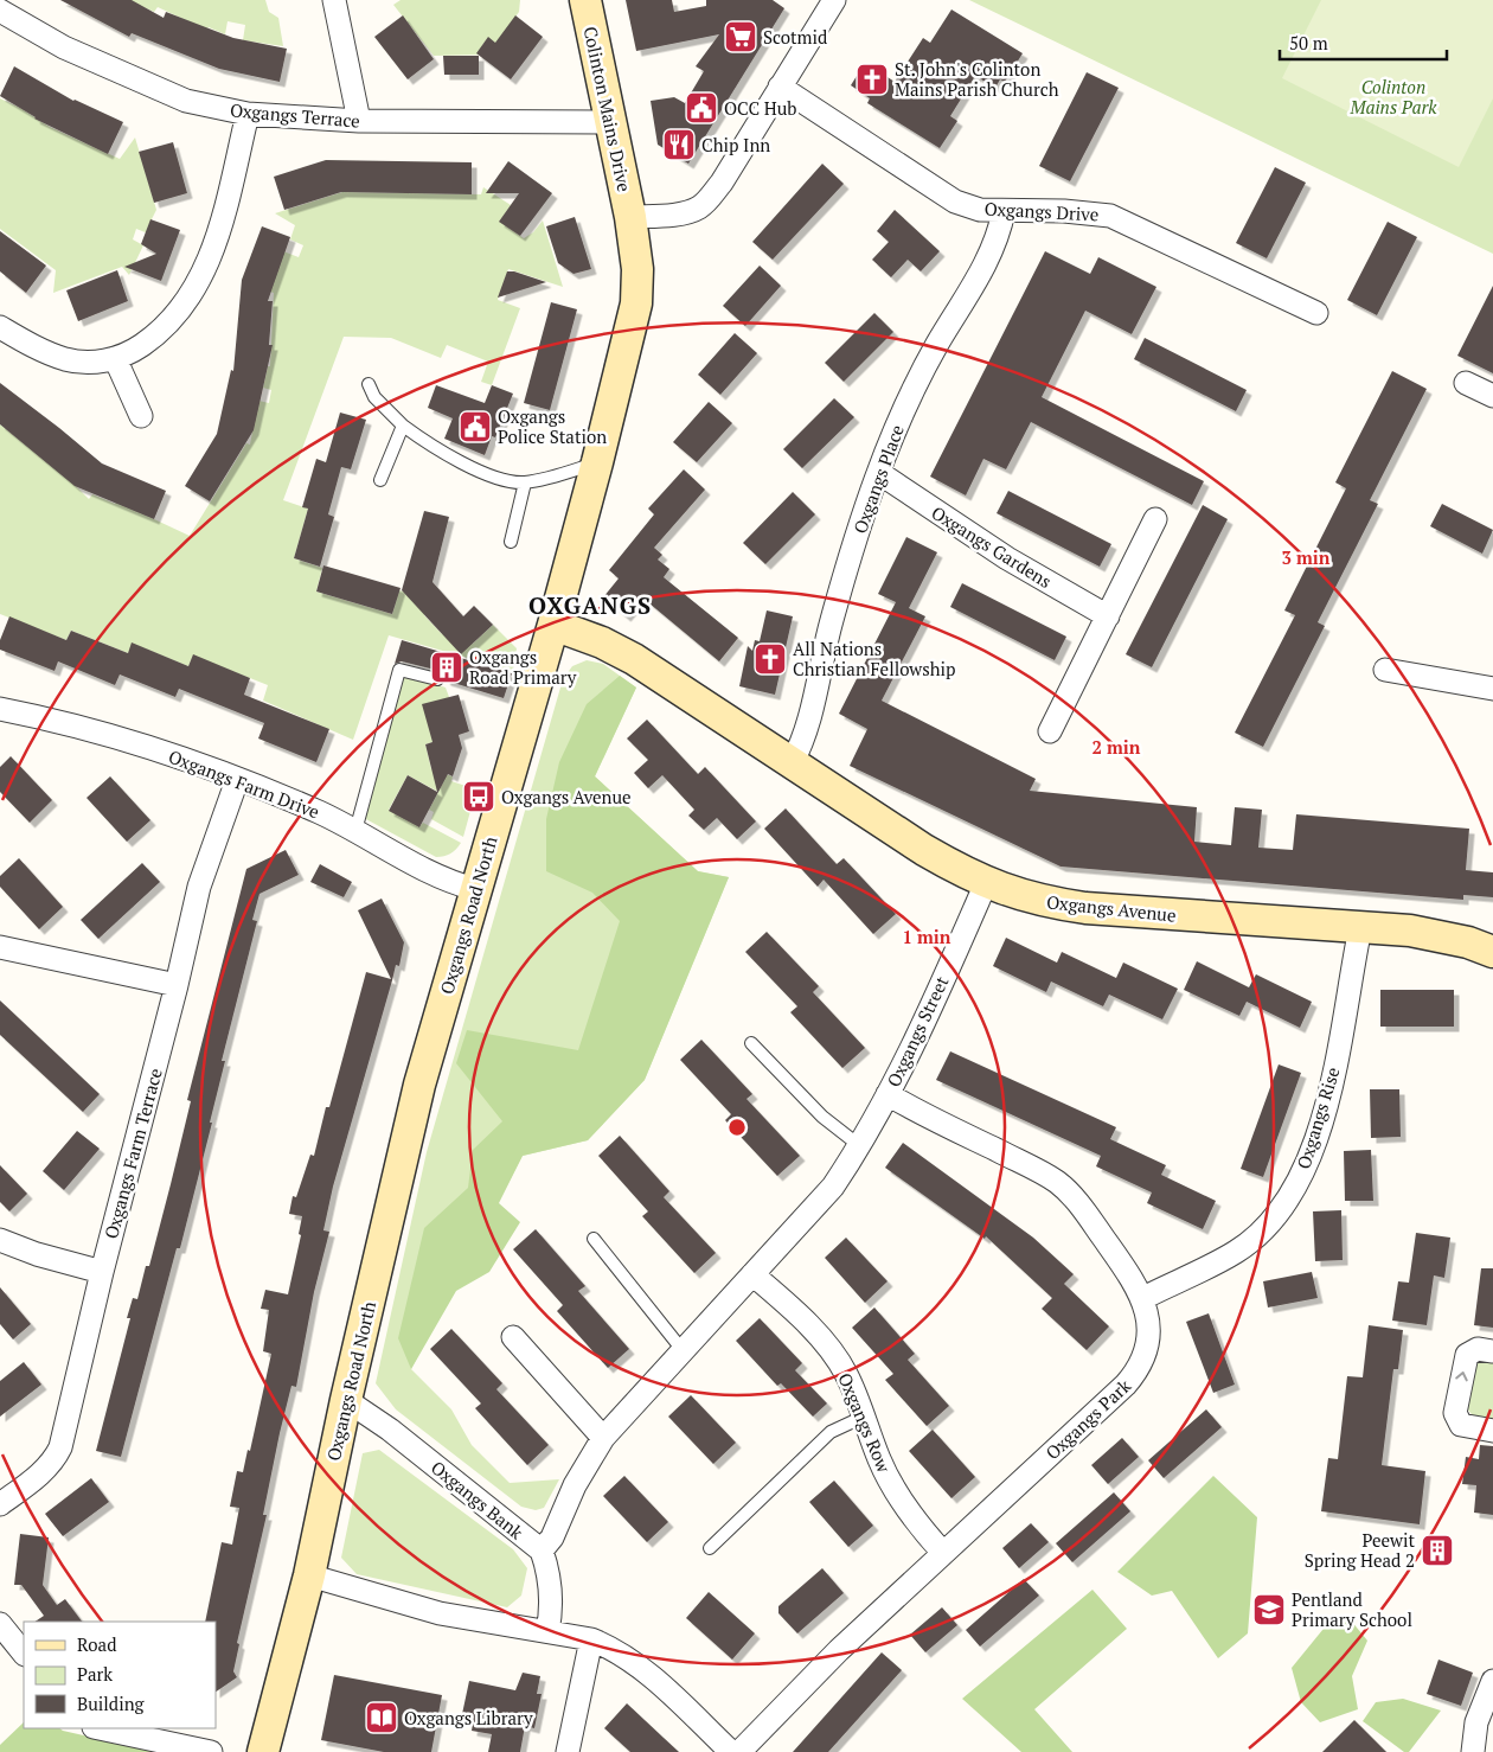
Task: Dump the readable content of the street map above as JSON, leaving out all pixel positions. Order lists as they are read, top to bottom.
{
  "streets": {
    "street": [
      "Colinton Mains Drive",
      "Oxgangs Terrace",
      "Oxgangs Drive",
      "Oxgangs Place",
      "Oxgangs Gardens",
      "Oxgangs Farm Drive",
      "Oxgangs Avenue",
      "Oxgangs Road North",
      "Oxgangs Street",
      "Oxgangs Rise",
      "Oxgangs Farm Terrace",
      "Oxgangs Park",
      "Oxgangs Row",
      "Oxgangs Bank"
    ]
  },
  "crossings": [
    ["Colinton Mains Drive", "Oxgangs Terrace"],
    ["Colinton Mains Drive", "Oxgangs Road North"],
    ["Oxgangs Drive", "Oxgangs Place"],
    ["Oxgangs Place", "Oxgangs Gardens"],
    ["Oxgangs Place", "Oxgangs Avenue"],
    ["Oxgangs Farm Drive", "Oxgangs Road North"],
    ["Oxgangs Farm Drive", "Oxgangs Farm Terrace"],
    ["Oxgangs Avenue", "Oxgangs Road North"],
    ["Oxgangs Avenue", "Oxgangs Street"],
    ["Oxgangs Avenue", "Oxgangs Rise"],
    ["Oxgangs Road North", "Oxgangs Bank"],
    ["Oxgangs Street", "Oxgangs Park"],
    ["Oxgangs Street", "Oxgangs Row"],
    ["Oxgangs Street", "Oxgangs Bank"],
    ["Oxgangs Rise", "Oxgangs Park"],
    ["Oxgangs Park", "Oxgangs Row"]
  ],
  "districts": ["OXGANGS"],
  "parks": ["Colinton Mains Park"],
  "places": {
    "supermarket": ["Scotmid"],
    "church": ["St. John's Colinton Mains Parish Church", "All Nations Christian Fellowship"],
    "public building": ["OCC Hub", "Oxgangs Police Station"],
    "restaurant": ["Chip Inn"],
    "building": ["Oxgangs Road Primary", "Peewit Spring Head 2"],
    "bus stop": ["Oxgangs Avenue"],
    "school or university": ["Pentland Primary School"],
    "library": ["Oxgangs Library"]
  },
  "legend": ["Road", "Park", "Building"],
  "scale_bar": "50 m",
  "rings": ["3 min", "2 min", "1 min"]
}
